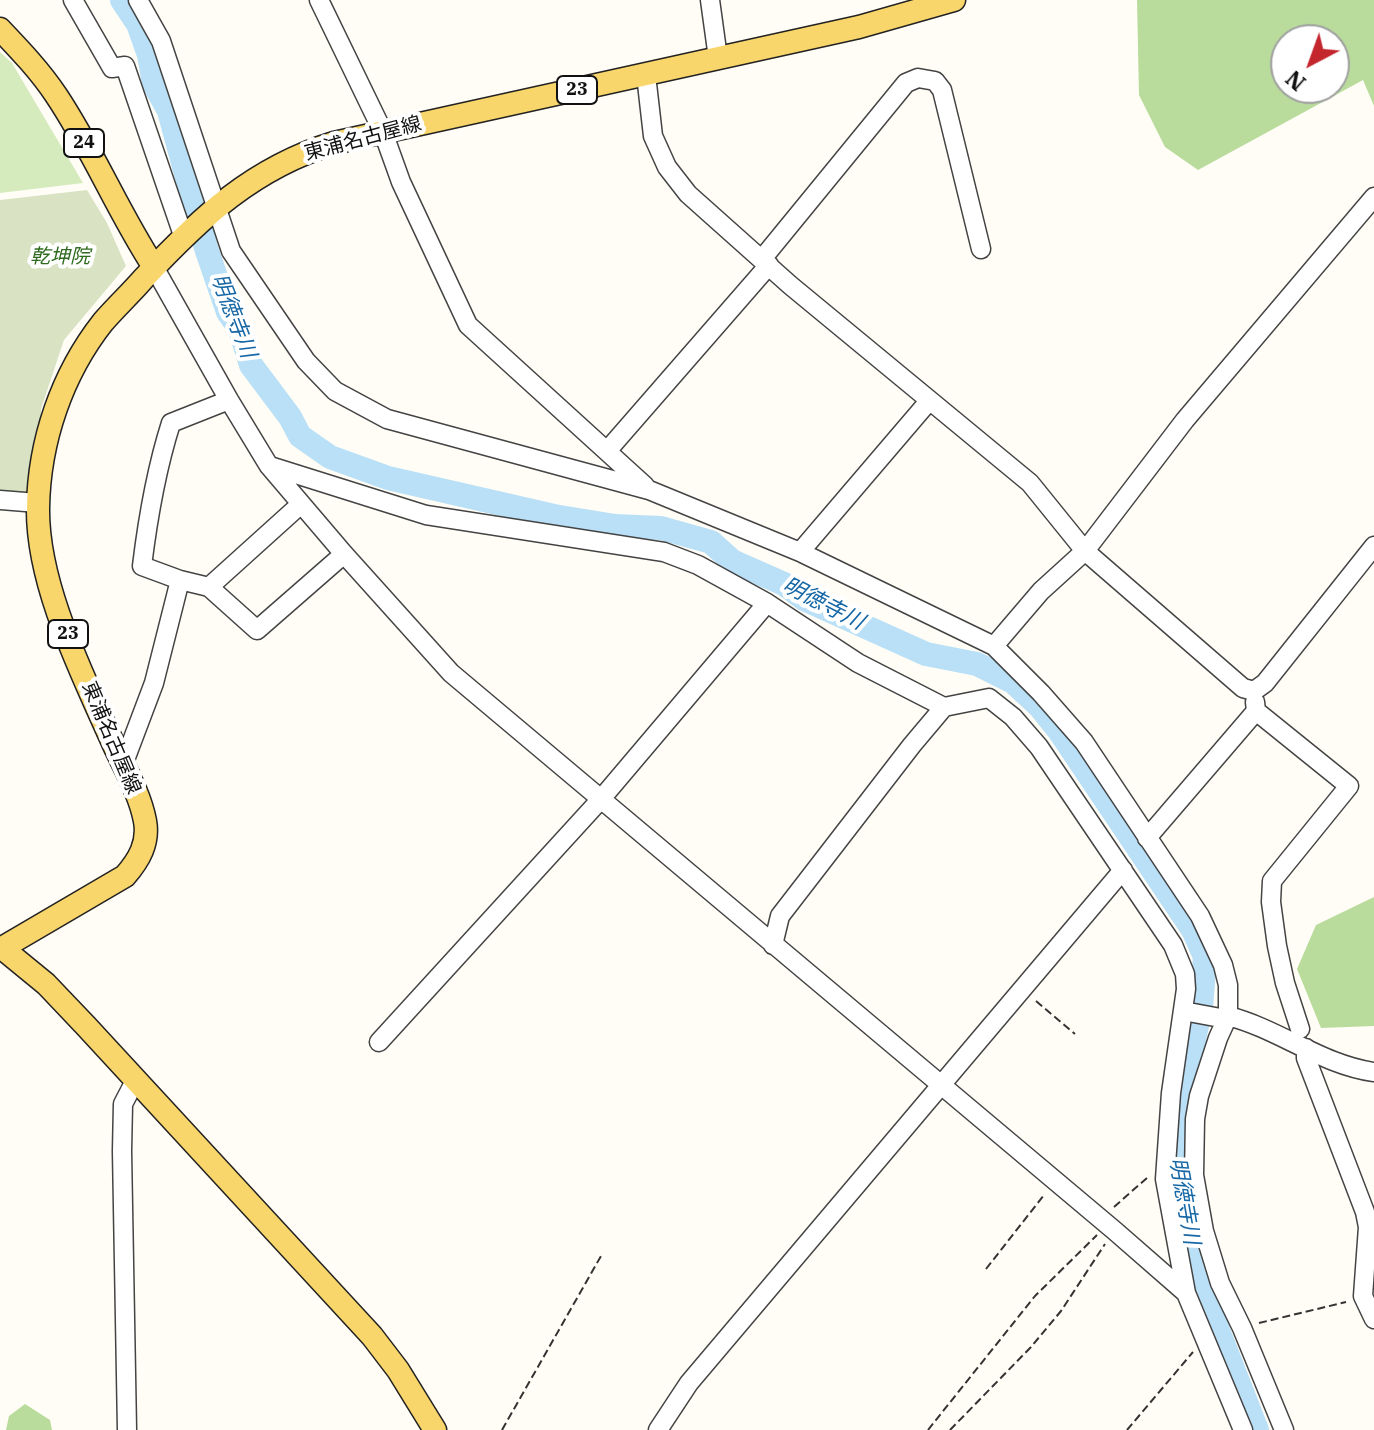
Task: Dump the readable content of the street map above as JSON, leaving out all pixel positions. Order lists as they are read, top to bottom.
{
  "streets": {
    "main road": ["23", "東浦名古屋線", "24"]
  },
  "crossings": [
    ["東浦名古屋線", "24"]
  ],
  "water": ["明徳寺川"],
  "parks": ["乾坤院"],
  "north": "bottom left"
}
